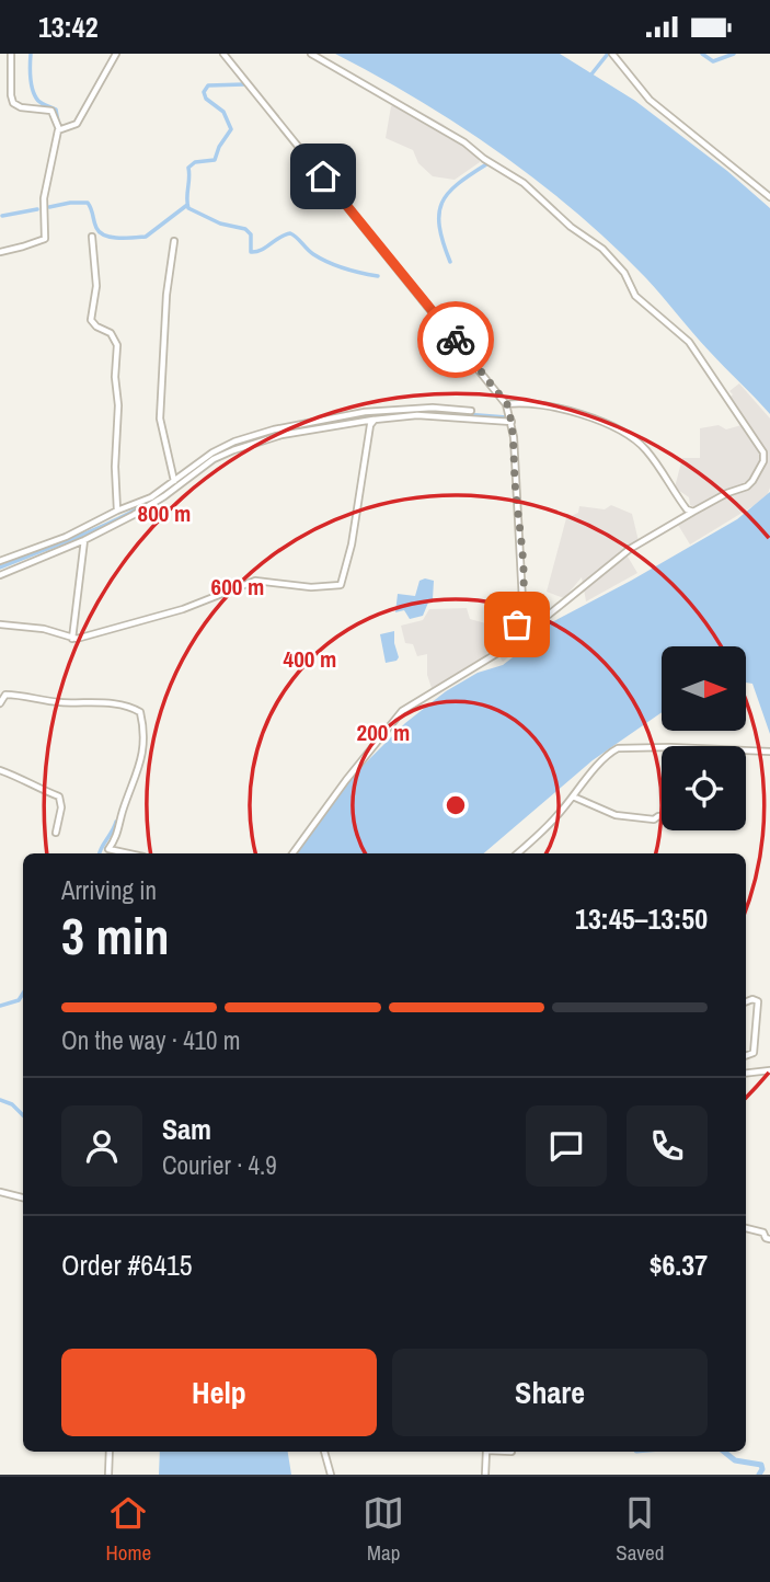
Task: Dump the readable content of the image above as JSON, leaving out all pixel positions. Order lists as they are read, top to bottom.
{
  "north": "right",
  "page": {
    "status": "13:42",
    "heading": ["3 min", "Arriving in", "13:45–13:50"],
    "panel": [
      "Sam",
      "Courier · 4.9",
      "Order #6415",
      "$6.37"
    ],
    "bar": "On the way · 410 m",
    "buttons": ["Help", "Share"],
    "tabs": ["Home", "Map", "Saved"]
  },
  "rings": [
    "800 m",
    "600 m",
    "400 m",
    "200 m"
  ]
}
